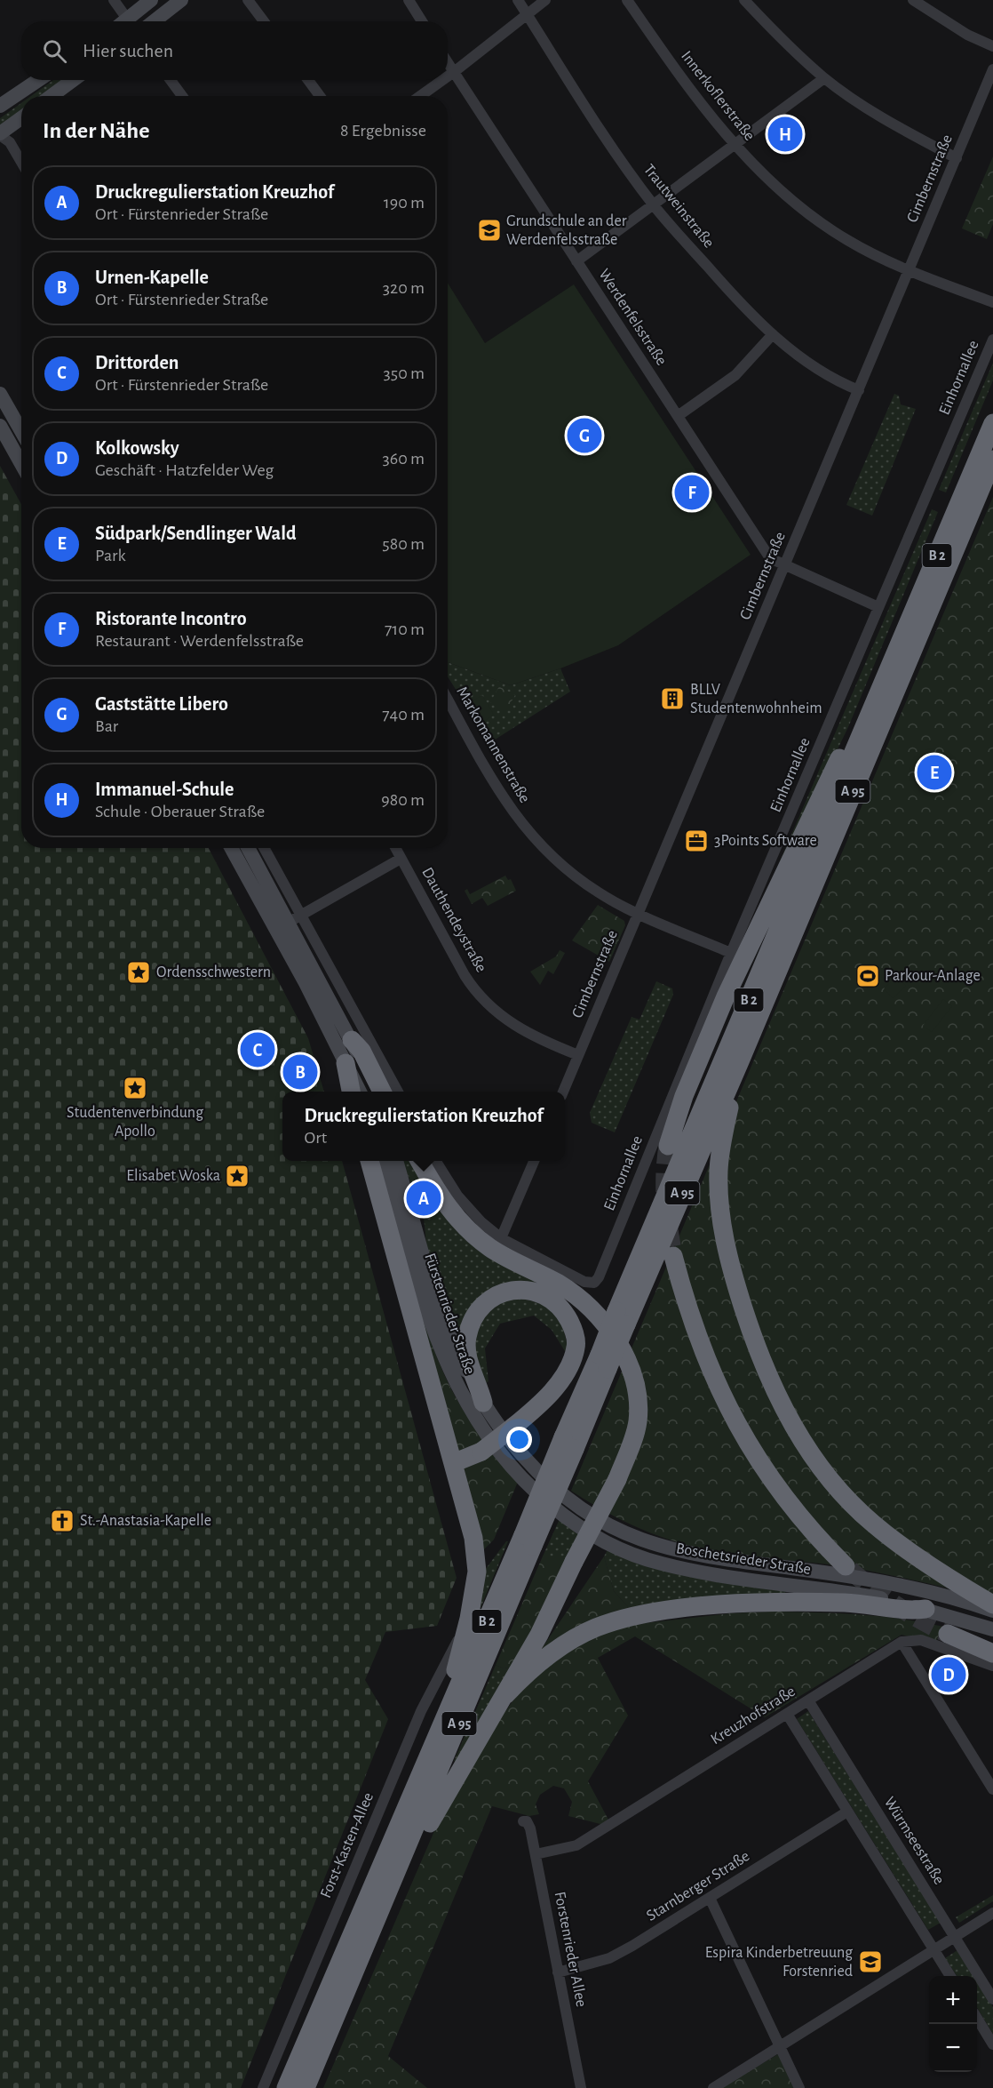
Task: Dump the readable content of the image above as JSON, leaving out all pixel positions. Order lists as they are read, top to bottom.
{
  "streets": {
    "highway": ["B 2", "A 95"],
    "main road": ["Fürstenrieder Straße", "Boschetsrieder Straße"],
    "street": [
      "Innerkoflerstraße",
      "Cimbernstraße",
      "Trautweinstraße",
      "Werdenfelsstraße",
      "Einhornallee",
      "Markomannenstraße",
      "Dauthendeystraße",
      "Kreuzhofstraße",
      "Würmseestraße",
      "Forst-Kasten-Allee",
      "Starnberger Straße",
      "Forstenrieder Allee"
    ]
  },
  "crossings": [
    ["Innerkoflerstraße", "Cimbernstraße"],
    ["Cimbernstraße", "Trautweinstraße"],
    ["Cimbernstraße", "Werdenfelsstraße"],
    ["Cimbernstraße", "Markomannenstraße"],
    ["Cimbernstraße", "Dauthendeystraße"],
    ["Werdenfelsstraße", "Einhornallee"],
    ["Einhornallee", "Markomannenstraße"],
    ["B 2", "A 95"],
    ["Fürstenrieder Straße", "Boschetsrieder Straße"],
    ["Kreuzhofstraße", "Würmseestraße"],
    ["Kreuzhofstraße", "Forstenrieder Allee"],
    ["Starnberger Straße", "Forstenrieder Allee"]
  ],
  "places": {
    "school or university": ["Grundschule an der Werdenfelsstraße", "Espira Kinderbetreuung Forstenried"],
    "building": ["BLLV Studentenwohnheim"],
    "office": ["3Points Software"],
    "place": ["Ordensschwestern", "Studentenverbindung Apollo", "Elisabet Woska"],
    "sports": ["Parkour-Anlage"],
    "church": ["St.-Anastasia-Kapelle"]
  },
  "page": {
    "search": "Hier suchen",
    "heading": ["In der Nähe", "8 Ergebnisse"],
    "pins": [
      "H",
      "G",
      "F",
      "E",
      "C",
      "B",
      "A",
      "D"
    ],
    "list": [
      {
        "mark": "A",
        "name": "Druckregulierstation Kreuzhof",
        "note": "Ort · Fürstenrieder Straße",
        "value": "190 m"
      },
      {
        "mark": "B",
        "name": "Urnen-Kapelle",
        "note": "Ort · Fürstenrieder Straße",
        "value": "320 m"
      },
      {
        "mark": "C",
        "name": "Drittorden",
        "note": "Ort · Fürstenrieder Straße",
        "value": "350 m"
      },
      {
        "mark": "D",
        "name": "Kolkowsky",
        "note": "Geschäft · Hatzfelder Weg",
        "value": "360 m"
      },
      {
        "mark": "E",
        "name": "Südpark/Sendlinger Wald",
        "note": "Park",
        "value": "580 m"
      },
      {
        "mark": "F",
        "name": "Ristorante Incontro",
        "note": "Restaurant · Werdenfelsstraße",
        "value": "710 m"
      },
      {
        "mark": "G",
        "name": "Gaststätte Libero",
        "note": "Bar",
        "value": "740 m"
      },
      {
        "mark": "H",
        "name": "Immanuel-Schule",
        "note": "Schule · Oberauer Straße",
        "value": "980 m"
      }
    ],
    "popup": ["Druckregulierstation Kreuzhof", "Ort"],
    "map_buttons": ["+", "−"]
  }
}
